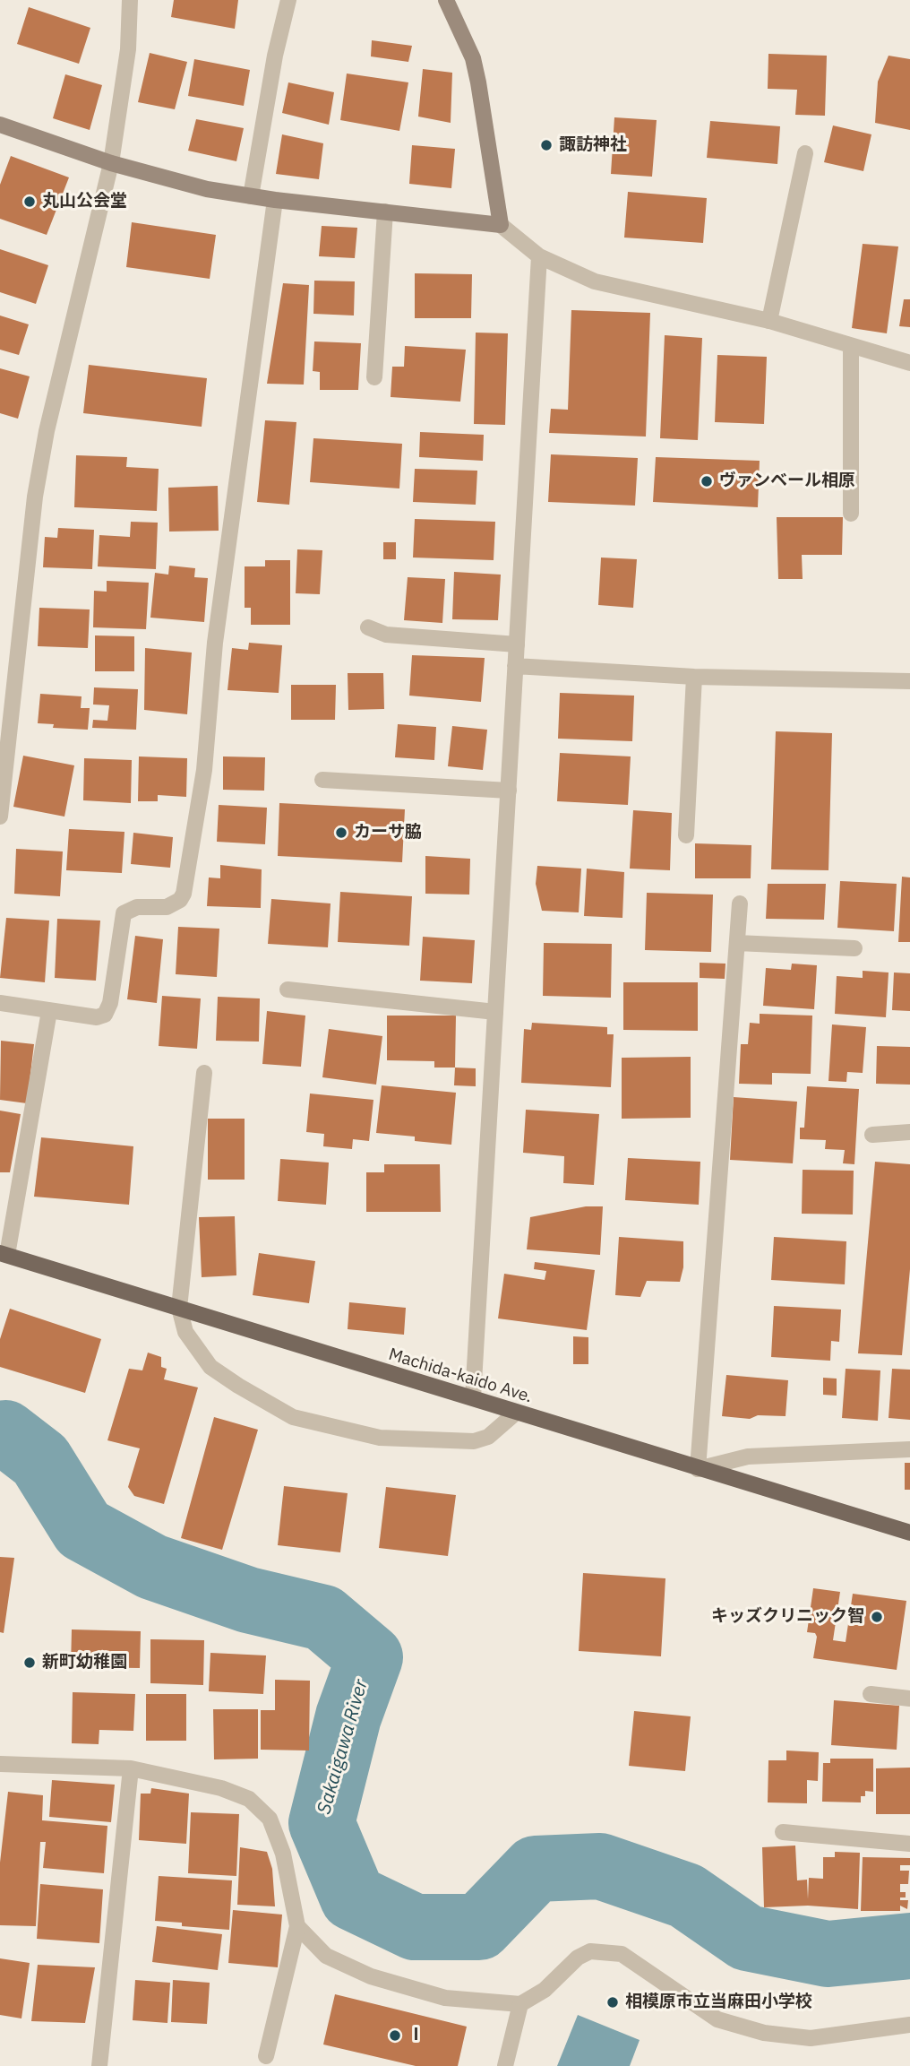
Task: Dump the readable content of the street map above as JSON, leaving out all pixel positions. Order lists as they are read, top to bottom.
{
  "streets": {
    "main road": ["Machida-kaido Ave."]
  },
  "water": ["Sakaigawa River"],
  "places": [
    "諏訪神社",
    "丸山公会堂",
    "ヴァンベール相原",
    "カーサ脇",
    "キッズクリニック智",
    "新町幼稚園",
    "相模原市立当麻田小学校",
    "Ⅰ"
  ]
}
